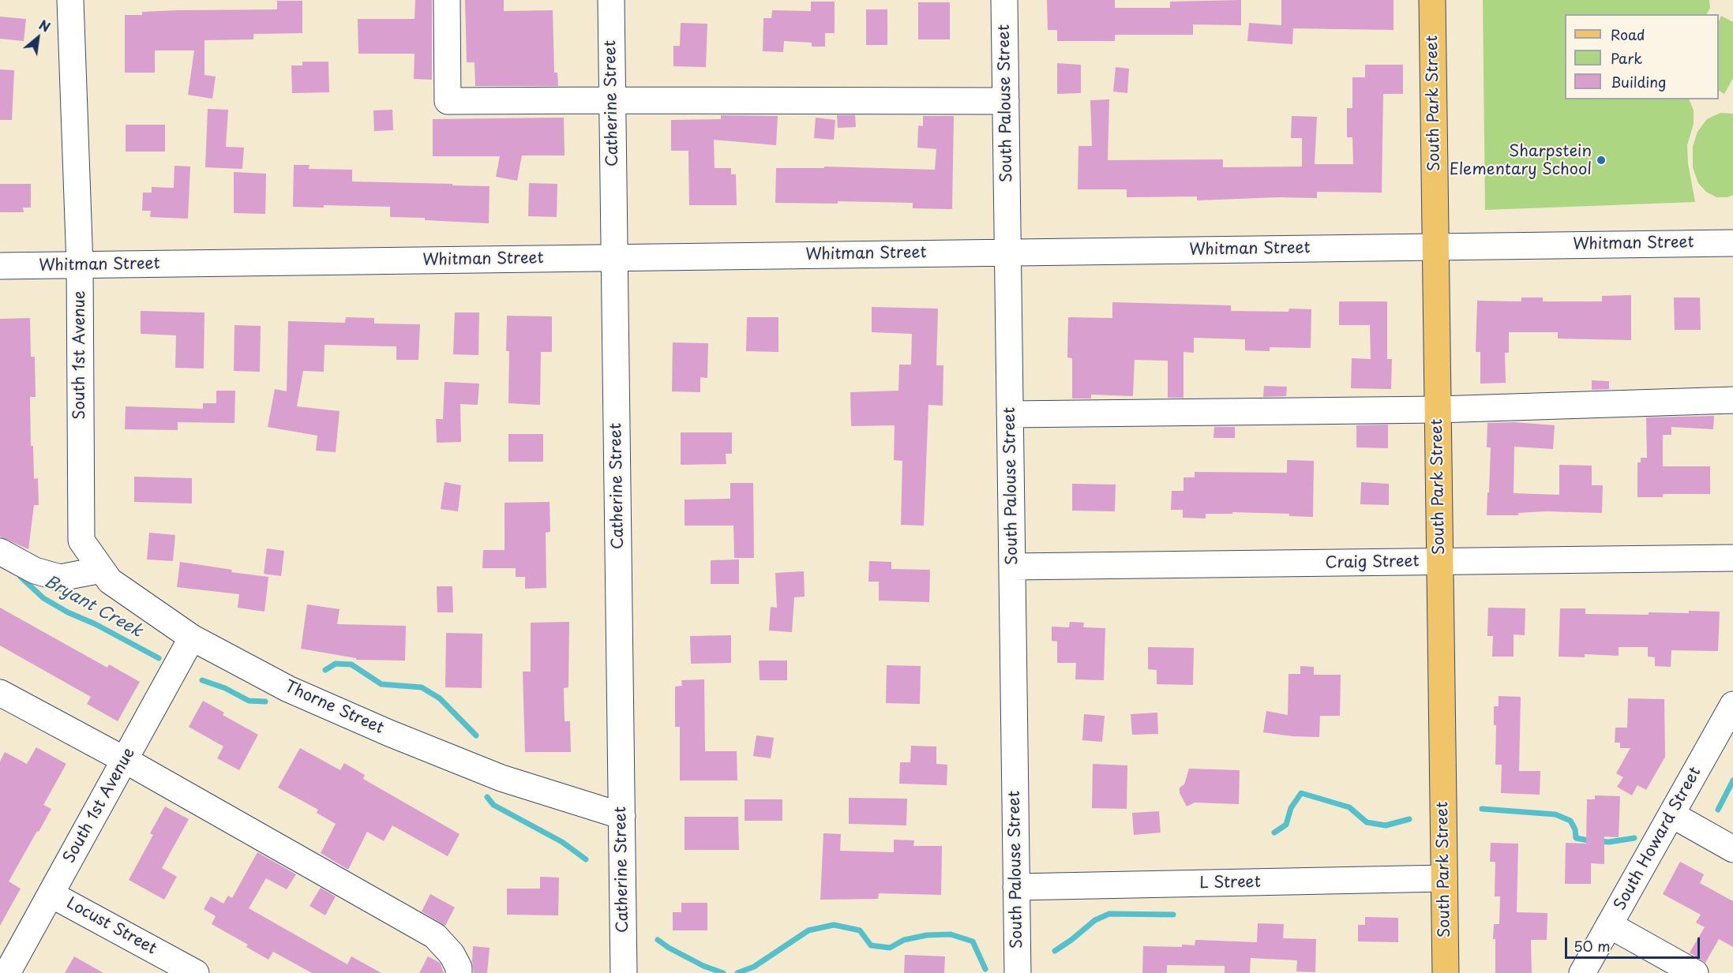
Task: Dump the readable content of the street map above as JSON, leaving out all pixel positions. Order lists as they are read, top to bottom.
{
  "streets": {
    "main road": ["South Park Street"],
    "street": [
      "Catherine Street",
      "South Palouse Street",
      "Whitman Street",
      "South 1st Avenue",
      "Craig Street",
      "Thorne Street",
      "South Howard Street",
      "L Street",
      "Locust Street"
    ]
  },
  "crossings": [
    ["Catherine Street", "Whitman Street"],
    ["Catherine Street", "Thorne Street"],
    ["South Palouse Street", "Whitman Street"],
    ["South Palouse Street", "Craig Street"],
    ["South Palouse Street", "L Street"],
    ["South Park Street", "Whitman Street"],
    ["South Park Street", "Craig Street"],
    ["South Park Street", "L Street"],
    ["Whitman Street", "South 1st Avenue"],
    ["South 1st Avenue", "Thorne Street"],
    ["South 1st Avenue", "Locust Street"]
  ],
  "water": ["Bryant Creek"],
  "places": ["Sharpstein Elementary School"],
  "legend": ["Road", "Park", "Building"],
  "scale_bar": "50 m",
  "north": "top right"
}
